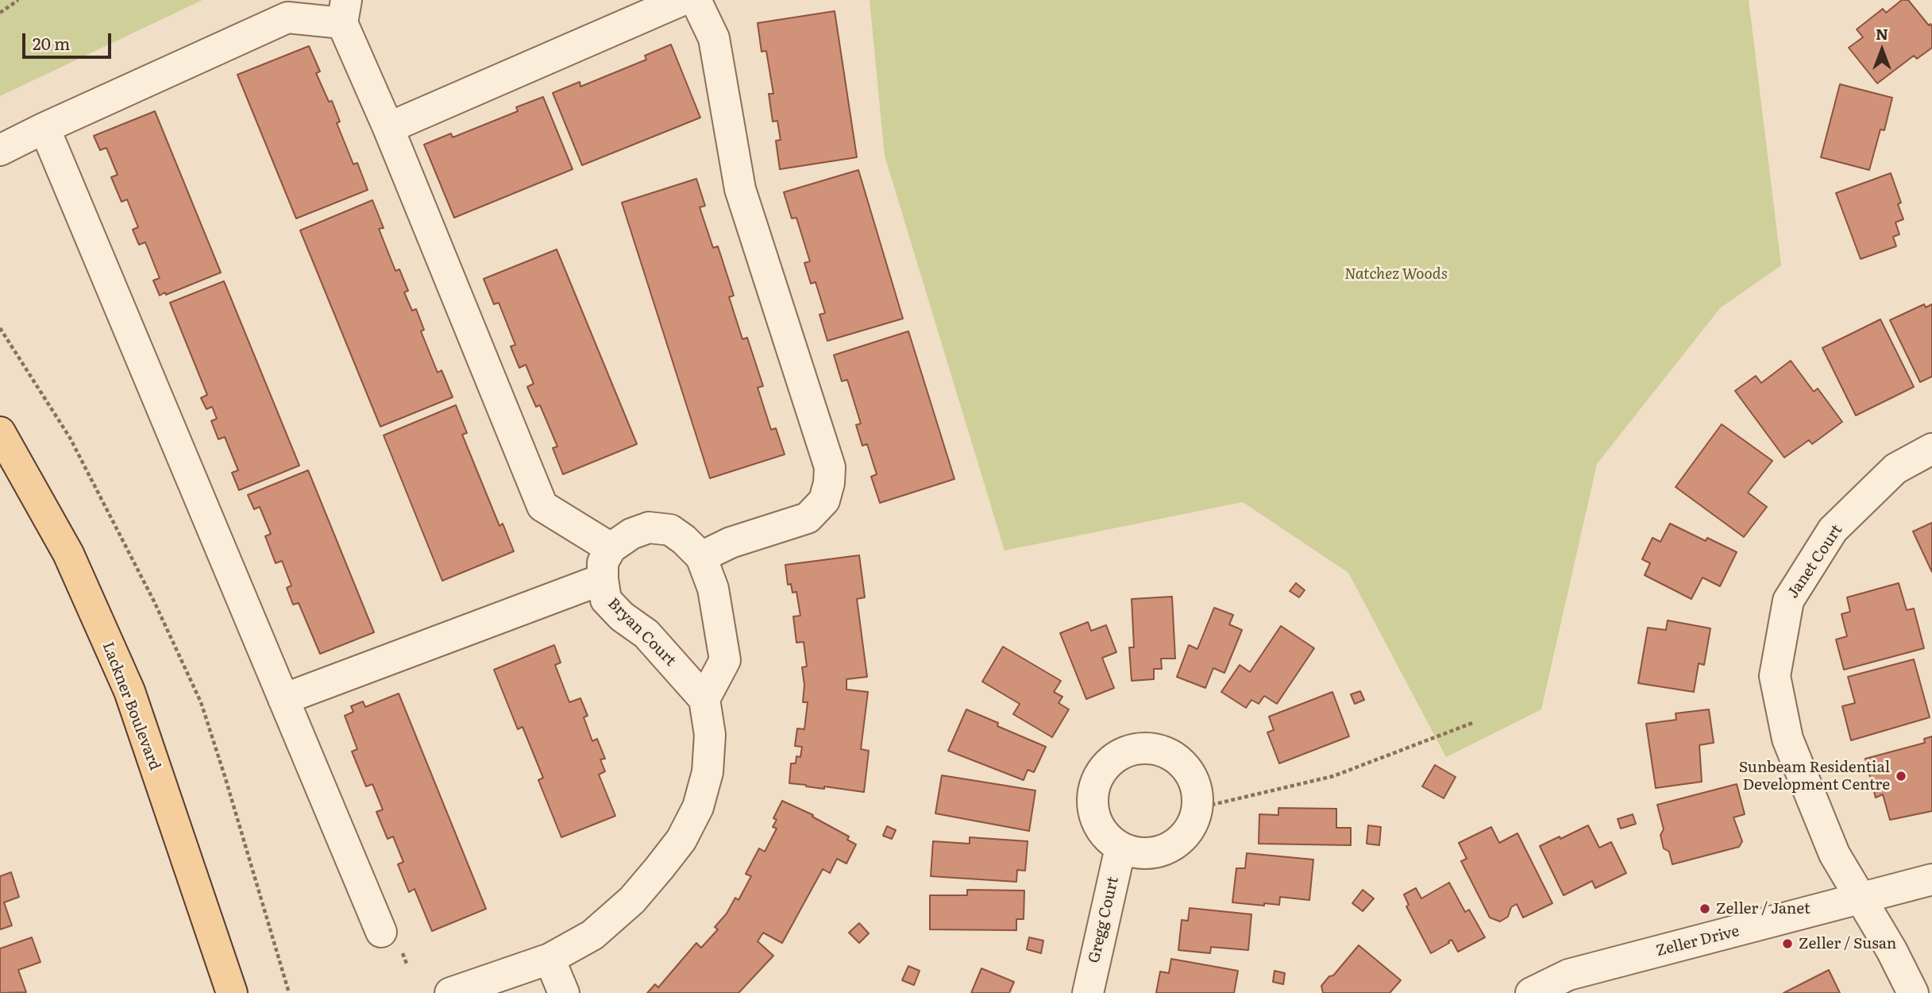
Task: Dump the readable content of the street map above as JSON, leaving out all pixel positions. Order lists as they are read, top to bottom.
{
  "streets": {
    "main road": ["Lackner Boulevard"],
    "street": [
      "Janet Court",
      "Bryan Court",
      "Gregg Court",
      "Zeller Drive"
    ]
  },
  "crossings": [
    ["Janet Court", "Zeller Drive"]
  ],
  "parks": ["Natchez Woods"],
  "places": ["Sunbeam Residential Development Centre", "Zeller / Janet", "Zeller / Susan"],
  "scale_bar": "20 m",
  "north": "top"
}
